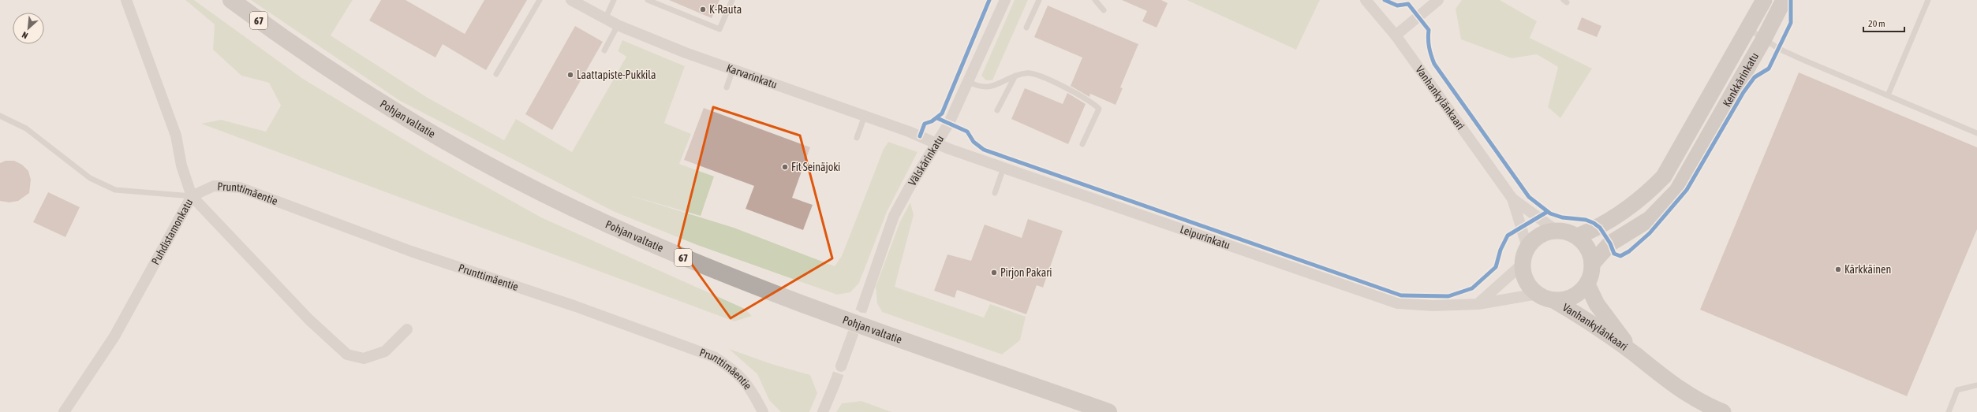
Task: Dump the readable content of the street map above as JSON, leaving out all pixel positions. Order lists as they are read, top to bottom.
{
  "streets": {
    "main road": ["67", "Pohjan valtatie"],
    "street": [
      "Karvarinkatu",
      "Kenkkärinkatu",
      "Vanhankylänkaari",
      "Välskärinkatu",
      "Prunttimäentie",
      "Puhdistamonkatu",
      "Leipurinkatu"
    ]
  },
  "crossings": [
    ["Karvarinkatu", "Välskärinkatu"],
    ["Karvarinkatu", "Leipurinkatu"],
    ["Kenkkärinkatu", "Vanhankylänkaari"],
    ["Kenkkärinkatu", "Leipurinkatu"],
    ["Vanhankylänkaari", "Leipurinkatu"],
    ["Välskärinkatu", "Leipurinkatu"],
    ["Prunttimäentie", "Puhdistamonkatu"]
  ],
  "places": [
    "K-Rauta",
    "Laattapiste-Pukkila",
    "Fit Seinäjoki",
    "Kärkkäinen",
    "Pirjon Pakari"
  ],
  "scale_bar": "20 m",
  "north": "bottom left"
}
